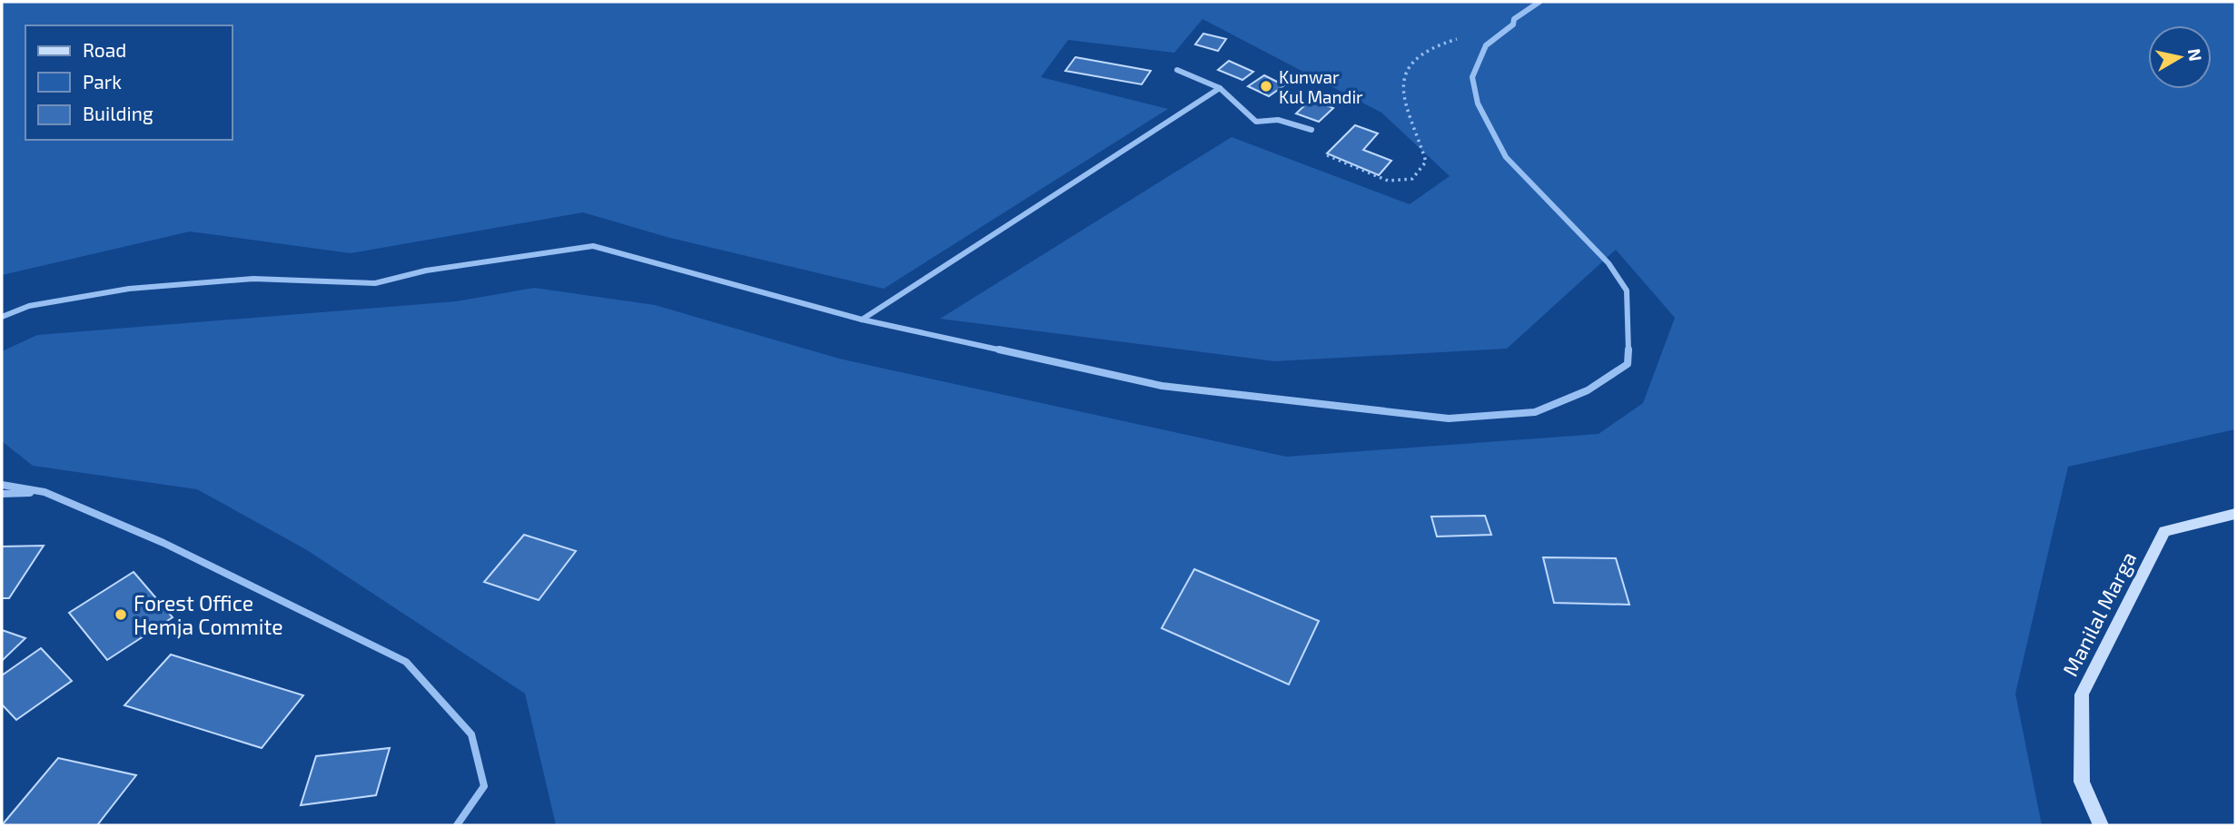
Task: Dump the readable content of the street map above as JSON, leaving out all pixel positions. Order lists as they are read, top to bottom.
{
  "streets": {
    "street": ["Manilal Marga"]
  },
  "places": ["Kunwar Kul Mandir", "Forest Office Hemja Commite"],
  "legend": ["Road", "Park", "Building"],
  "north": "right"
}
